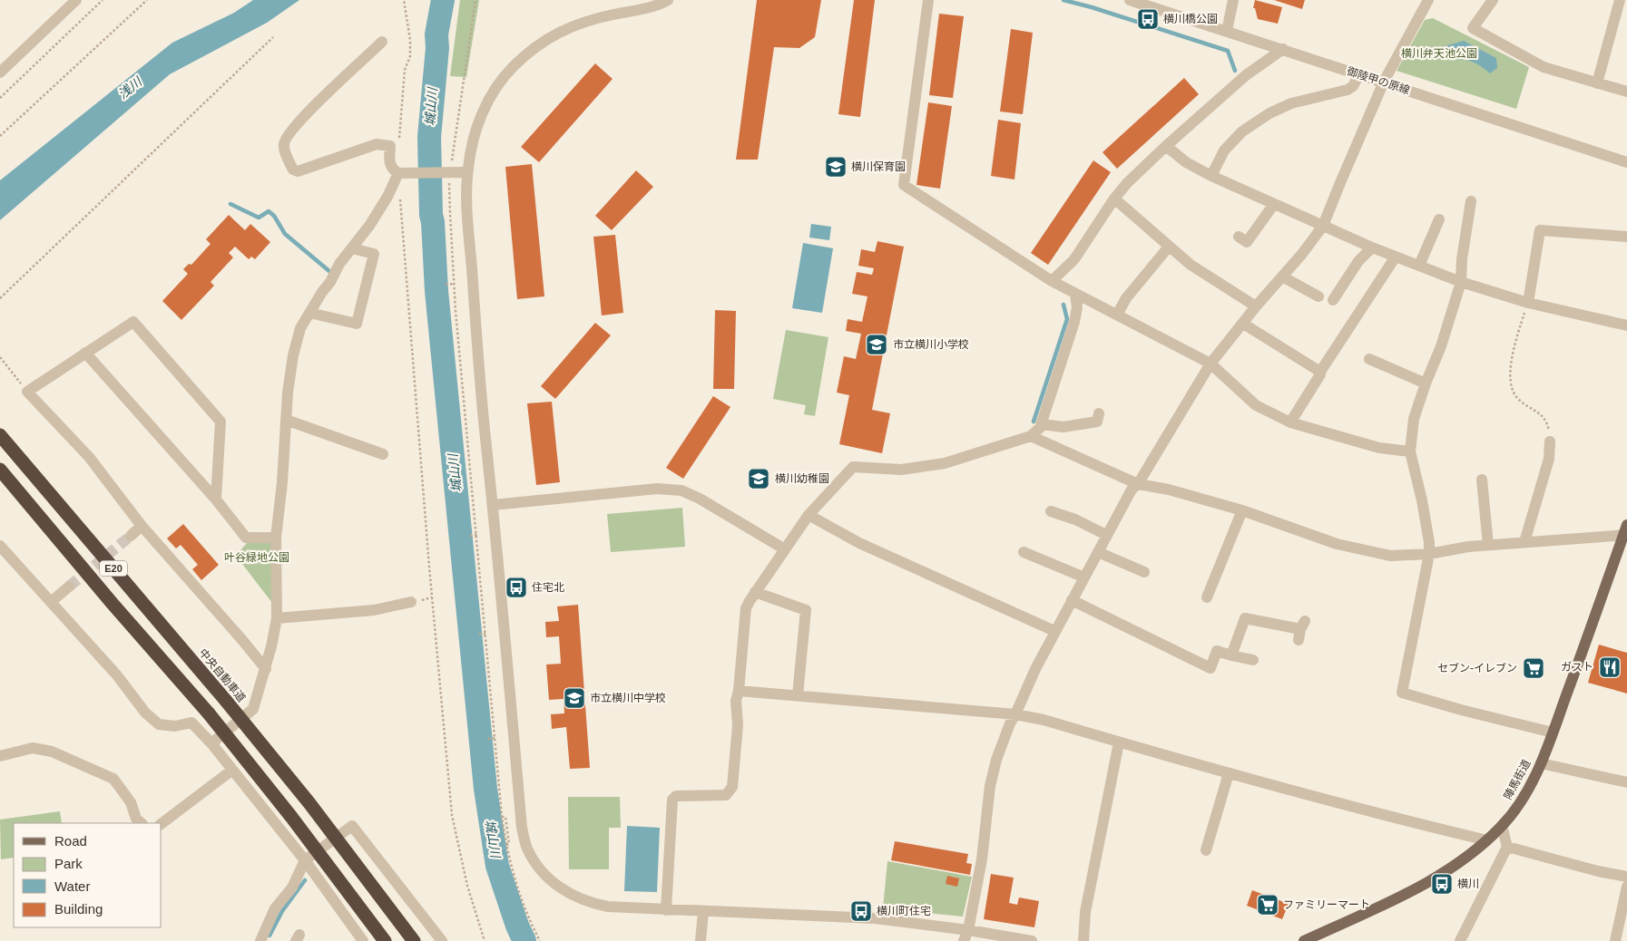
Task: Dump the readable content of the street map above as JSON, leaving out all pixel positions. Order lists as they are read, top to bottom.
{
  "streets": {
    "highway": ["E20", "中央自動車道"],
    "main road": ["陣馬街道"],
    "street": ["御陵甲の原線"]
  },
  "water": ["浅川", "城山川"],
  "parks": ["横川弁天池公園", "叶谷緑地公園"],
  "places": {
    "bus stop": [
      "横川橋公園",
      "住宅北",
      "横川",
      "横川町住宅"
    ],
    "school or university": [
      "横川保育園",
      "市立横川小学校",
      "横川幼稚園",
      "市立横川中学校"
    ],
    "restaurant": ["ガスト"],
    "supermarket": ["セブン-イレブン", "ファミリーマート"]
  },
  "legend": [
    "Road",
    "Park",
    "Water",
    "Building"
  ]
}
